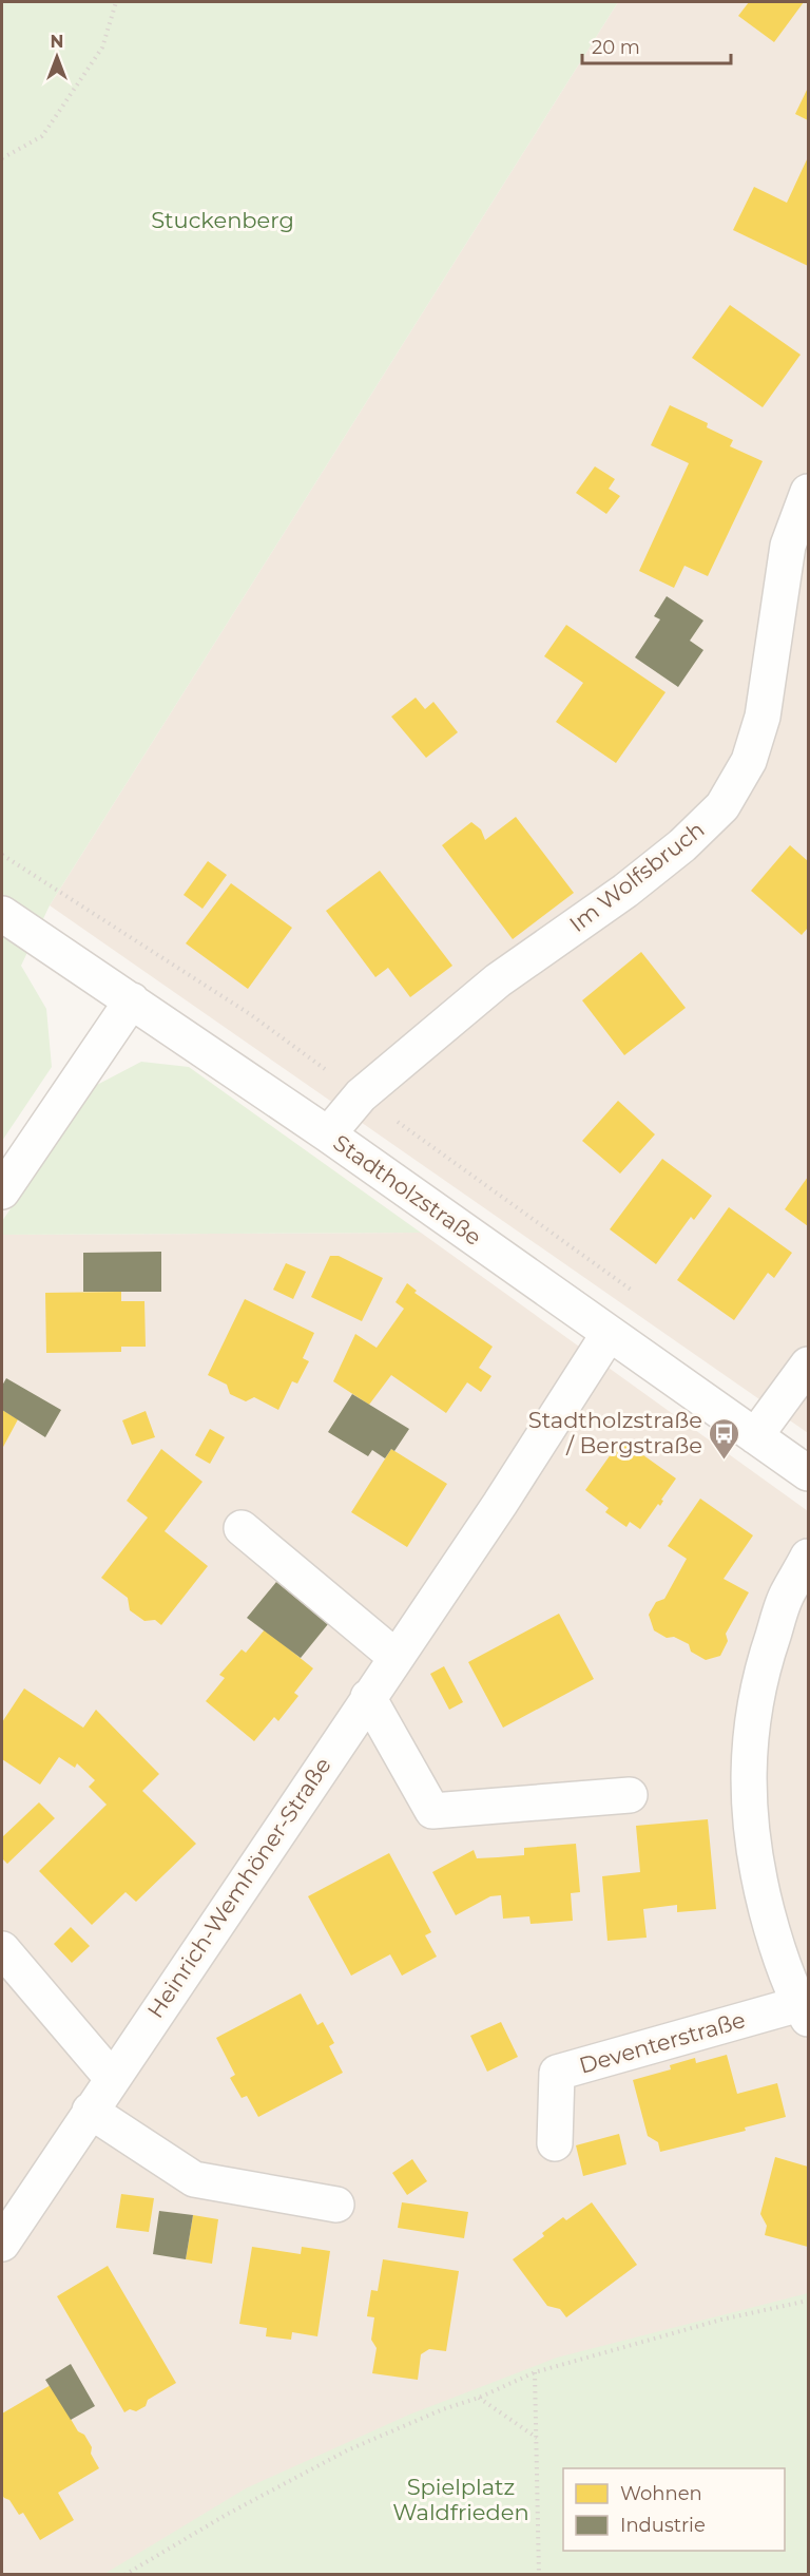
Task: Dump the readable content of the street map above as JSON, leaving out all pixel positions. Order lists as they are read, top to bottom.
{
  "streets": {
    "street": [
      "Im Wolfsbruch",
      "Stadtholzstraße",
      "Heinrich-Wemhöner-Straße",
      "Deventerstraße"
    ]
  },
  "crossings": [
    ["Im Wolfsbruch", "Stadtholzstraße"],
    ["Stadtholzstraße", "Heinrich-Wemhöner-Straße"]
  ],
  "parks": ["Stuckenberg", "Spielplatz Waldfrieden"],
  "places": {
    "bus stop": ["Stadtholzstraße / Bergstraße"]
  },
  "legend": ["Wohnen", "Industrie"],
  "scale_bar": "20 m",
  "north": "top"
}
